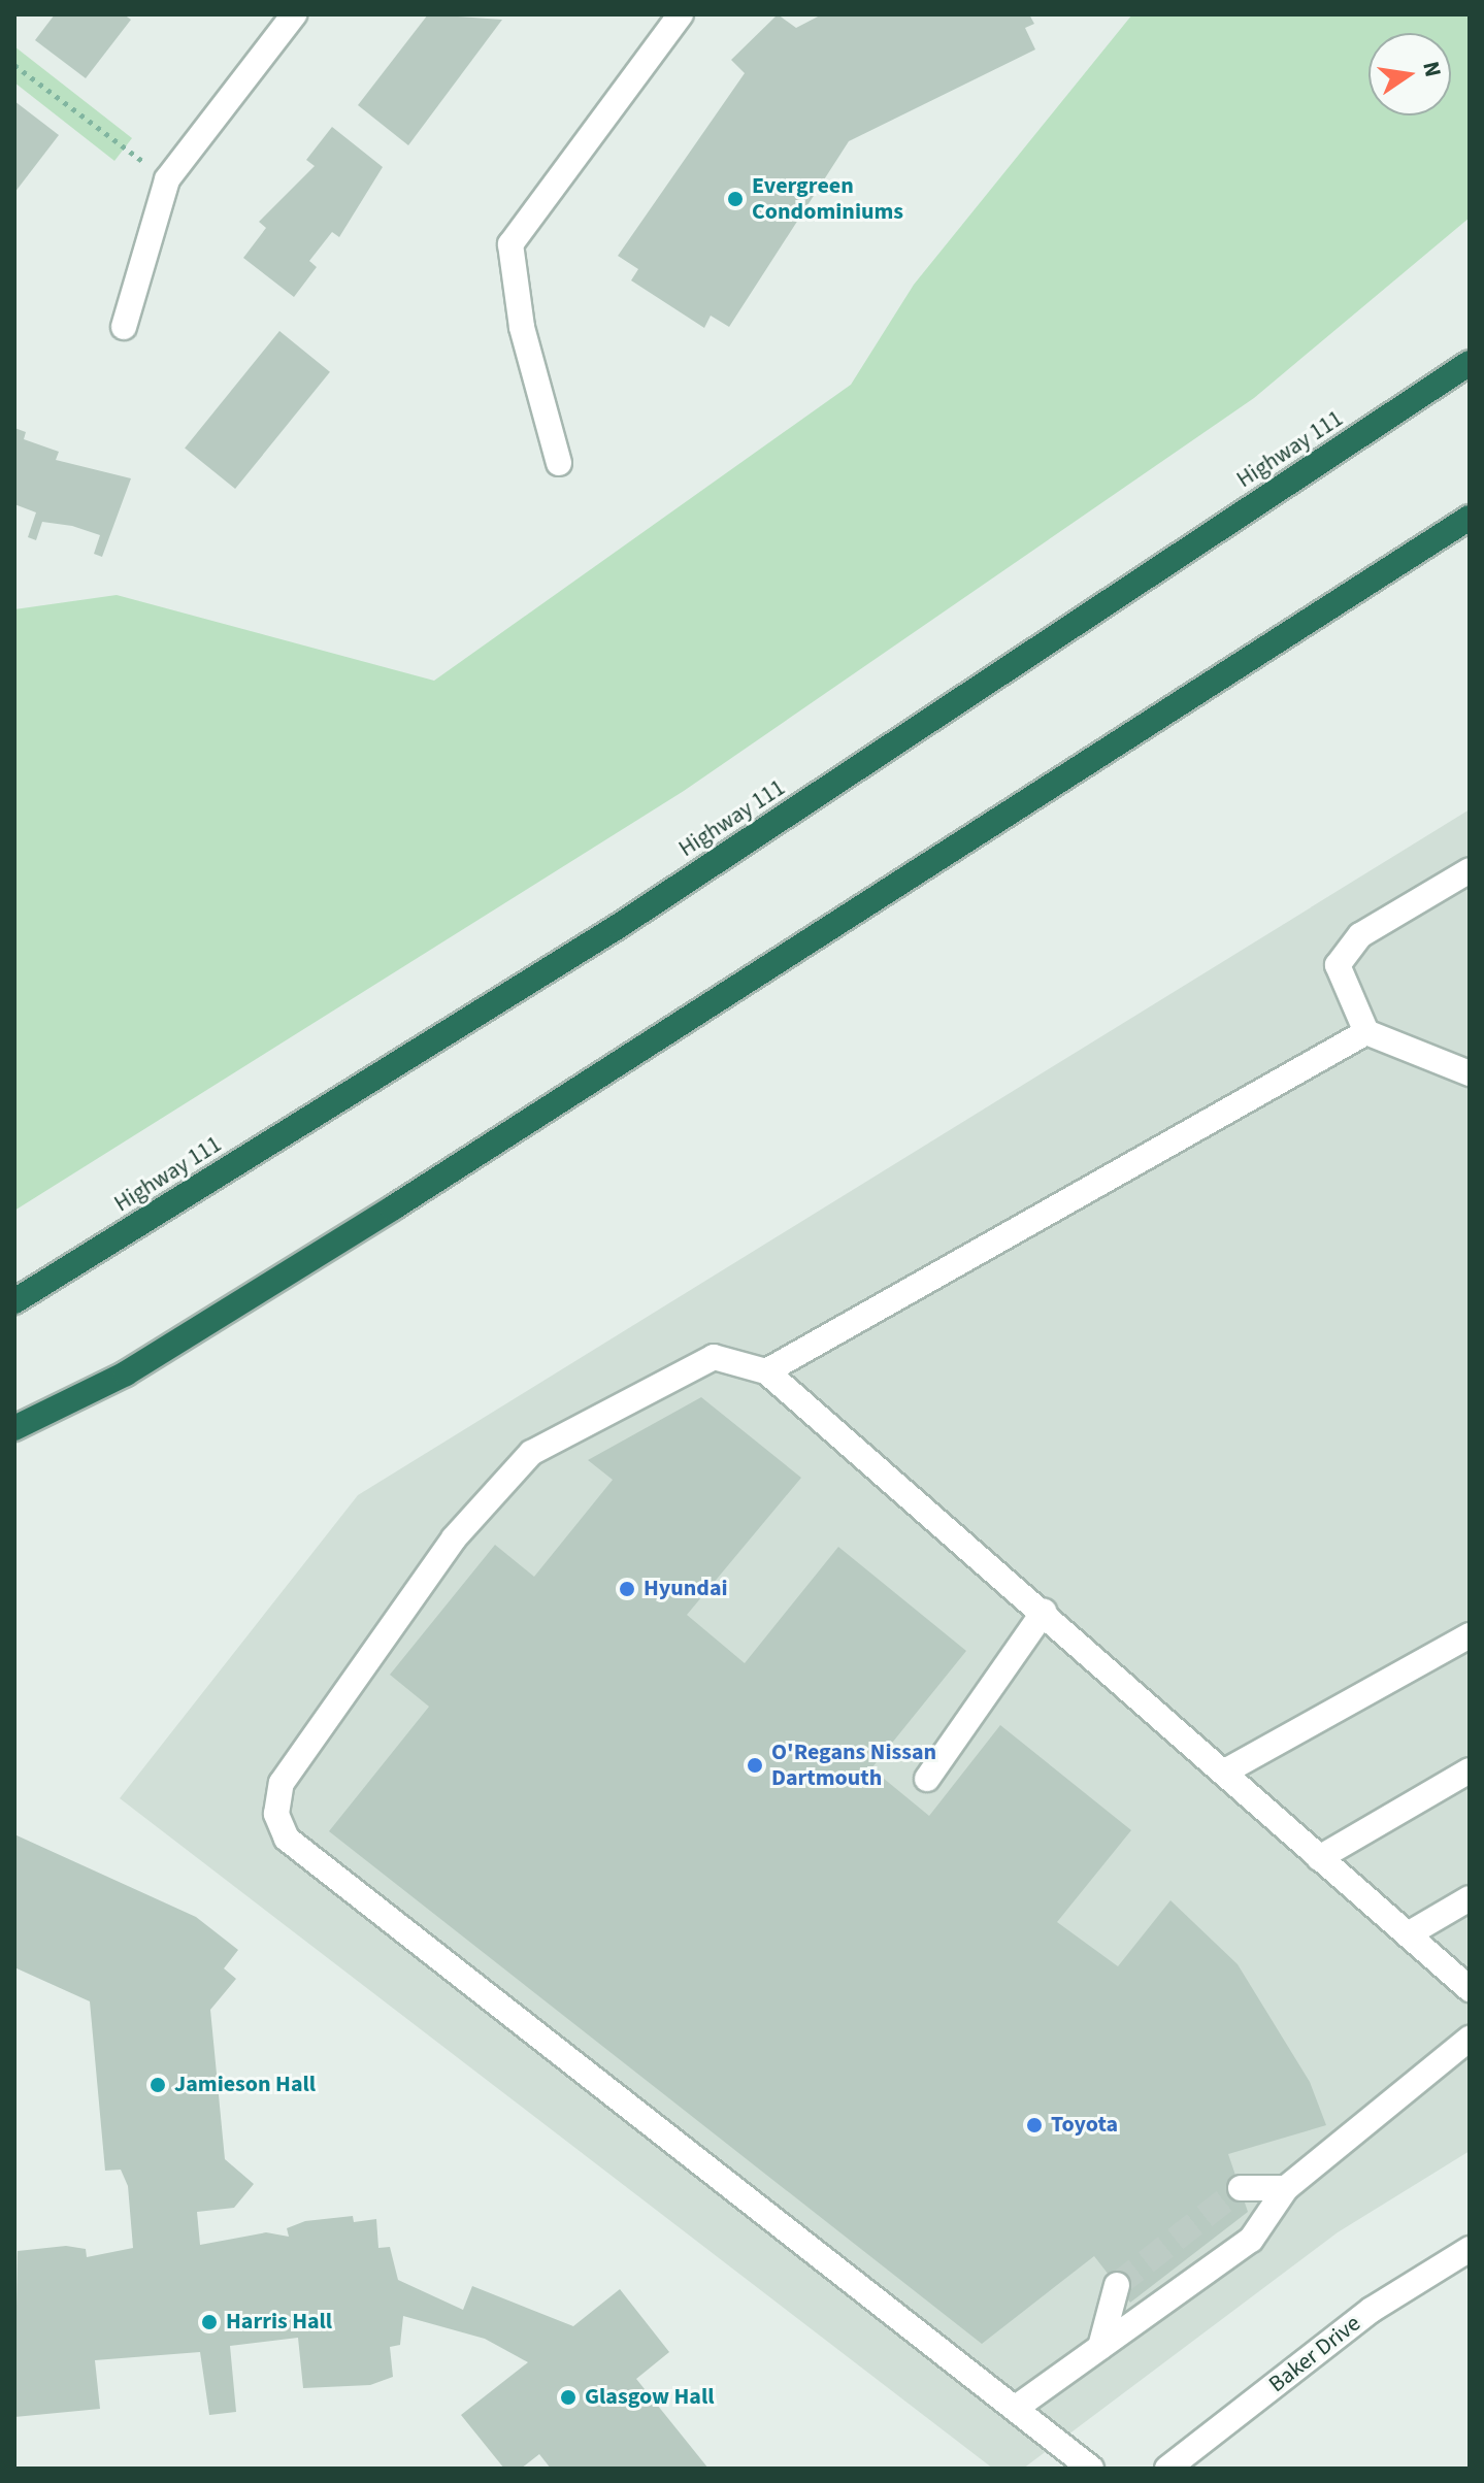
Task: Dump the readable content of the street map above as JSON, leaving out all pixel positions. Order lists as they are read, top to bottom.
{
  "streets": {
    "highway": ["Highway 111"],
    "street": ["Baker Drive"]
  },
  "places": [
    "Evergreen Condominiums",
    "Hyundai",
    "O'Regans Nissan Dartmouth",
    "Jamieson Hall",
    "Toyota",
    "Harris Hall",
    "Glasgow Hall"
  ],
  "north": "right"
}
